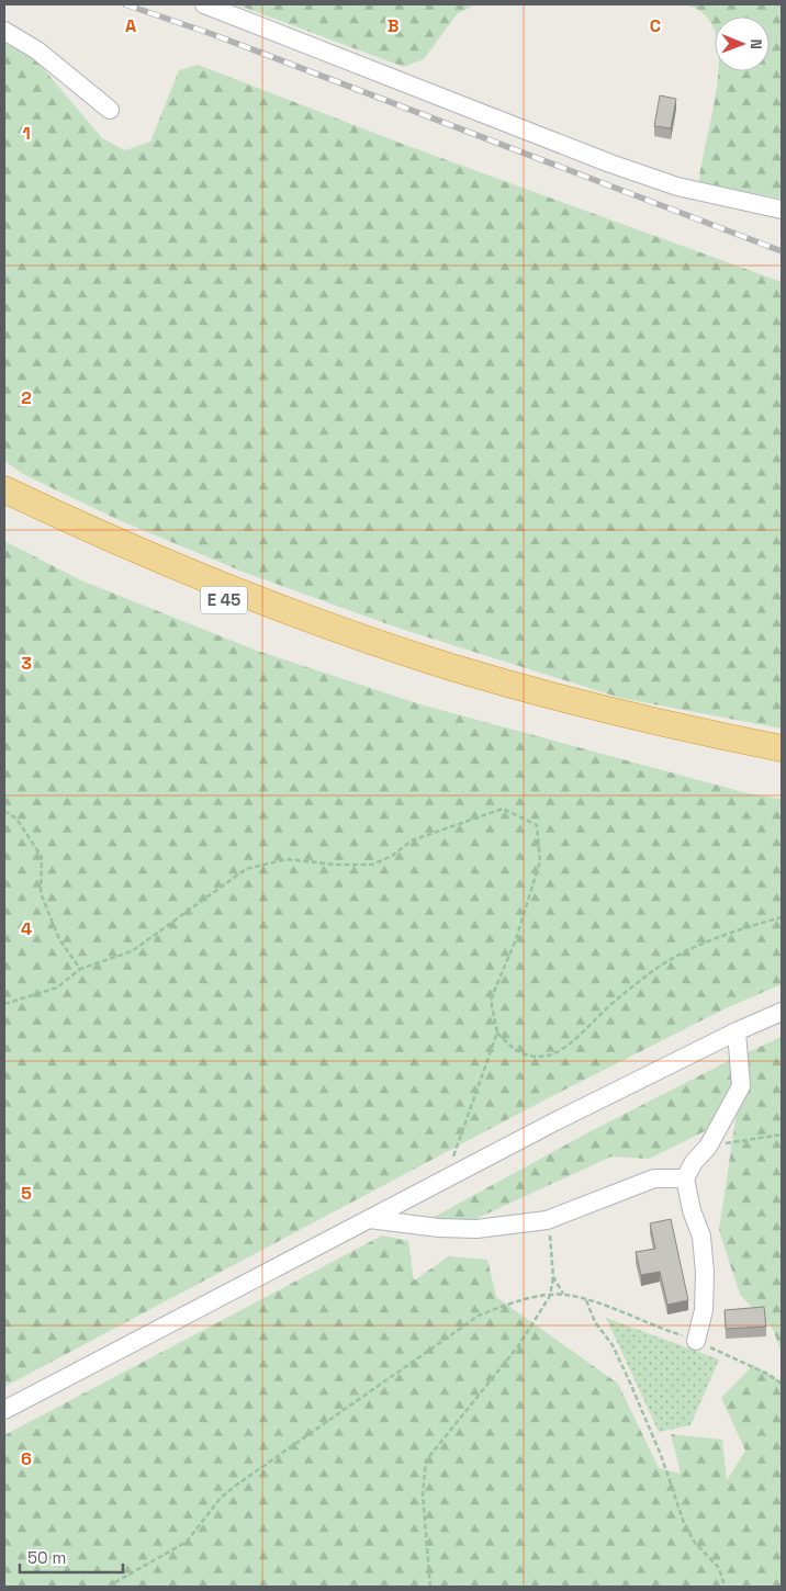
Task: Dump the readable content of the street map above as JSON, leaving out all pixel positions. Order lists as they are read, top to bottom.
{
  "streets": {
    "highway": ["E 45"]
  },
  "scale_bar": "50 m",
  "north": "right",
  "grid": {
    "columns": ["A", "B", "C"],
    "rows": [
      "1",
      "2",
      "3",
      "4",
      "5",
      "6"
    ]
  }
}
